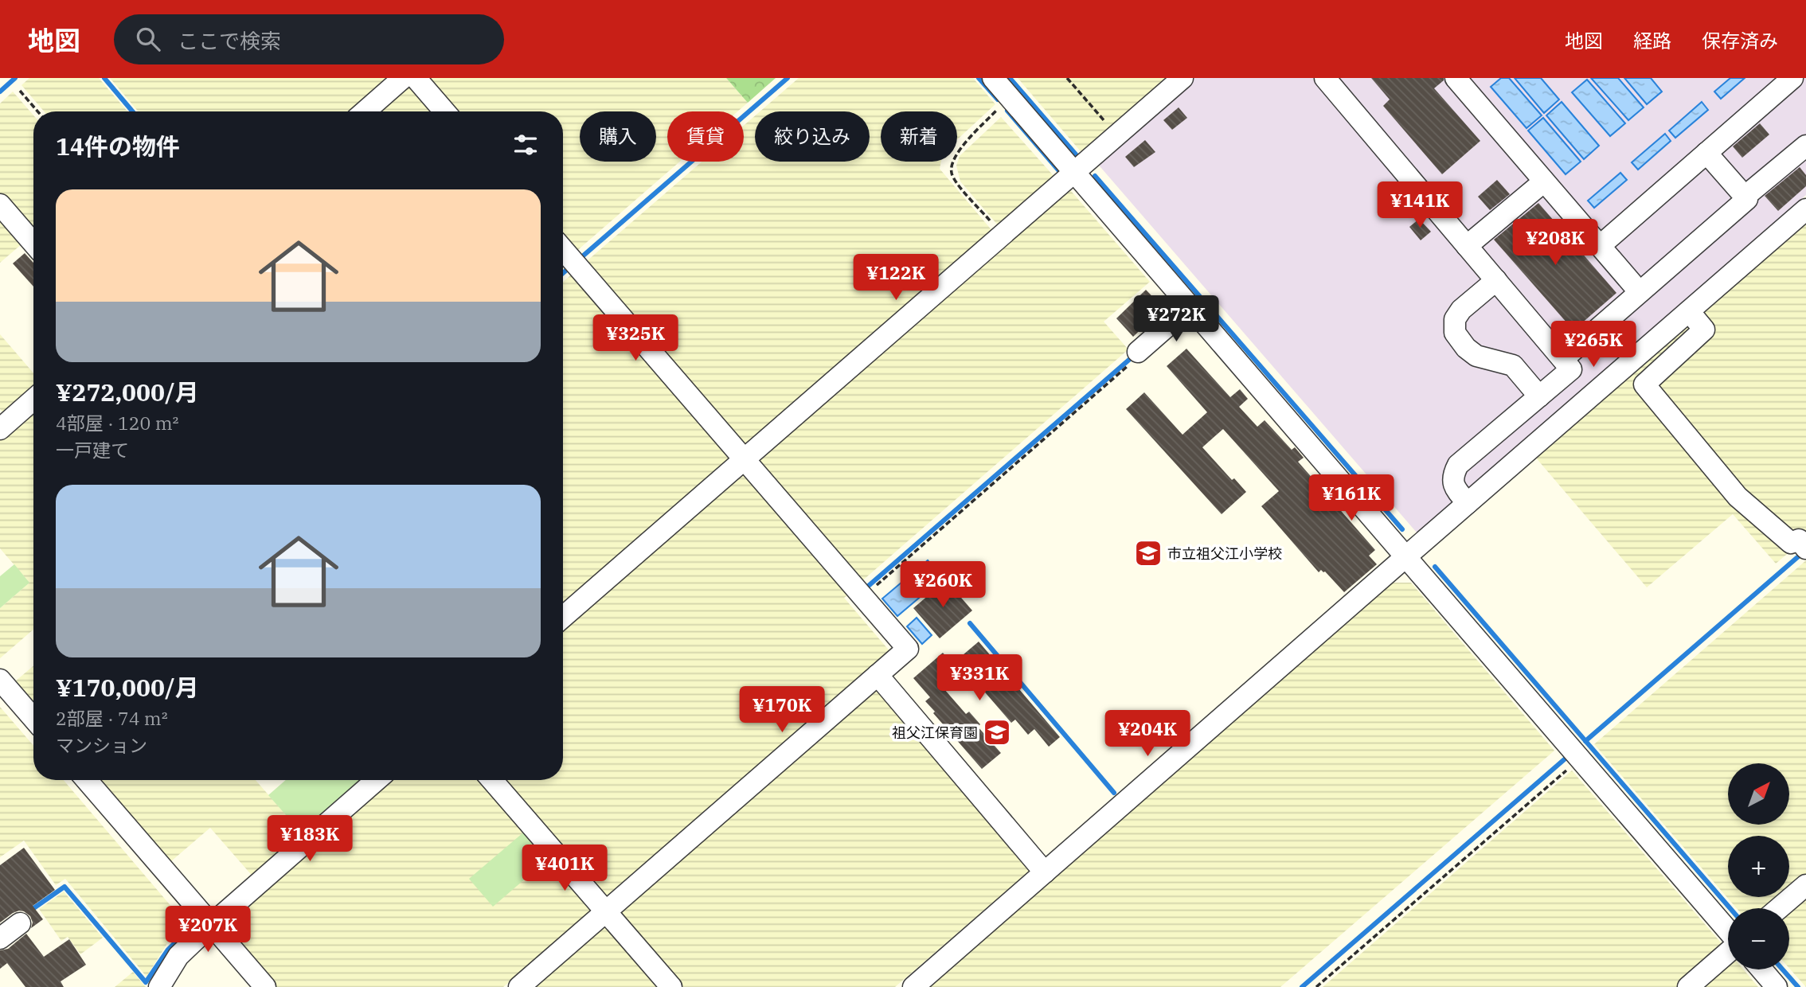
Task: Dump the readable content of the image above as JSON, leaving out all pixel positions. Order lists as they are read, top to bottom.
{
  "places": {
    "school or university": ["市立祖父江小学校", "祖父江保育園"]
  },
  "north": "top right",
  "page": {
    "header": "地図",
    "search": "ここで検索",
    "nav": ["地図", "経路", "保存済み"],
    "chip": [
      "購入",
      "賃貸",
      "絞り込み",
      "新着"
    ],
    "heading": "14件の物件",
    "list": [
      {
        "name": "¥272,000/月",
        "note": "4部屋 · 120 m² · 一戸建て"
      },
      {
        "name": "¥170,000/月",
        "note": "2部屋 · 74 m² · マンション"
      }
    ],
    "price": [
      "¥141K",
      "¥208K",
      "¥122K",
      "¥272K",
      "¥325K",
      "¥265K",
      "¥161K",
      "¥260K",
      "¥331K",
      "¥170K",
      "¥204K",
      "¥183K",
      "¥401K",
      "¥207K"
    ],
    "map_buttons": ["+", "−"]
  }
}
